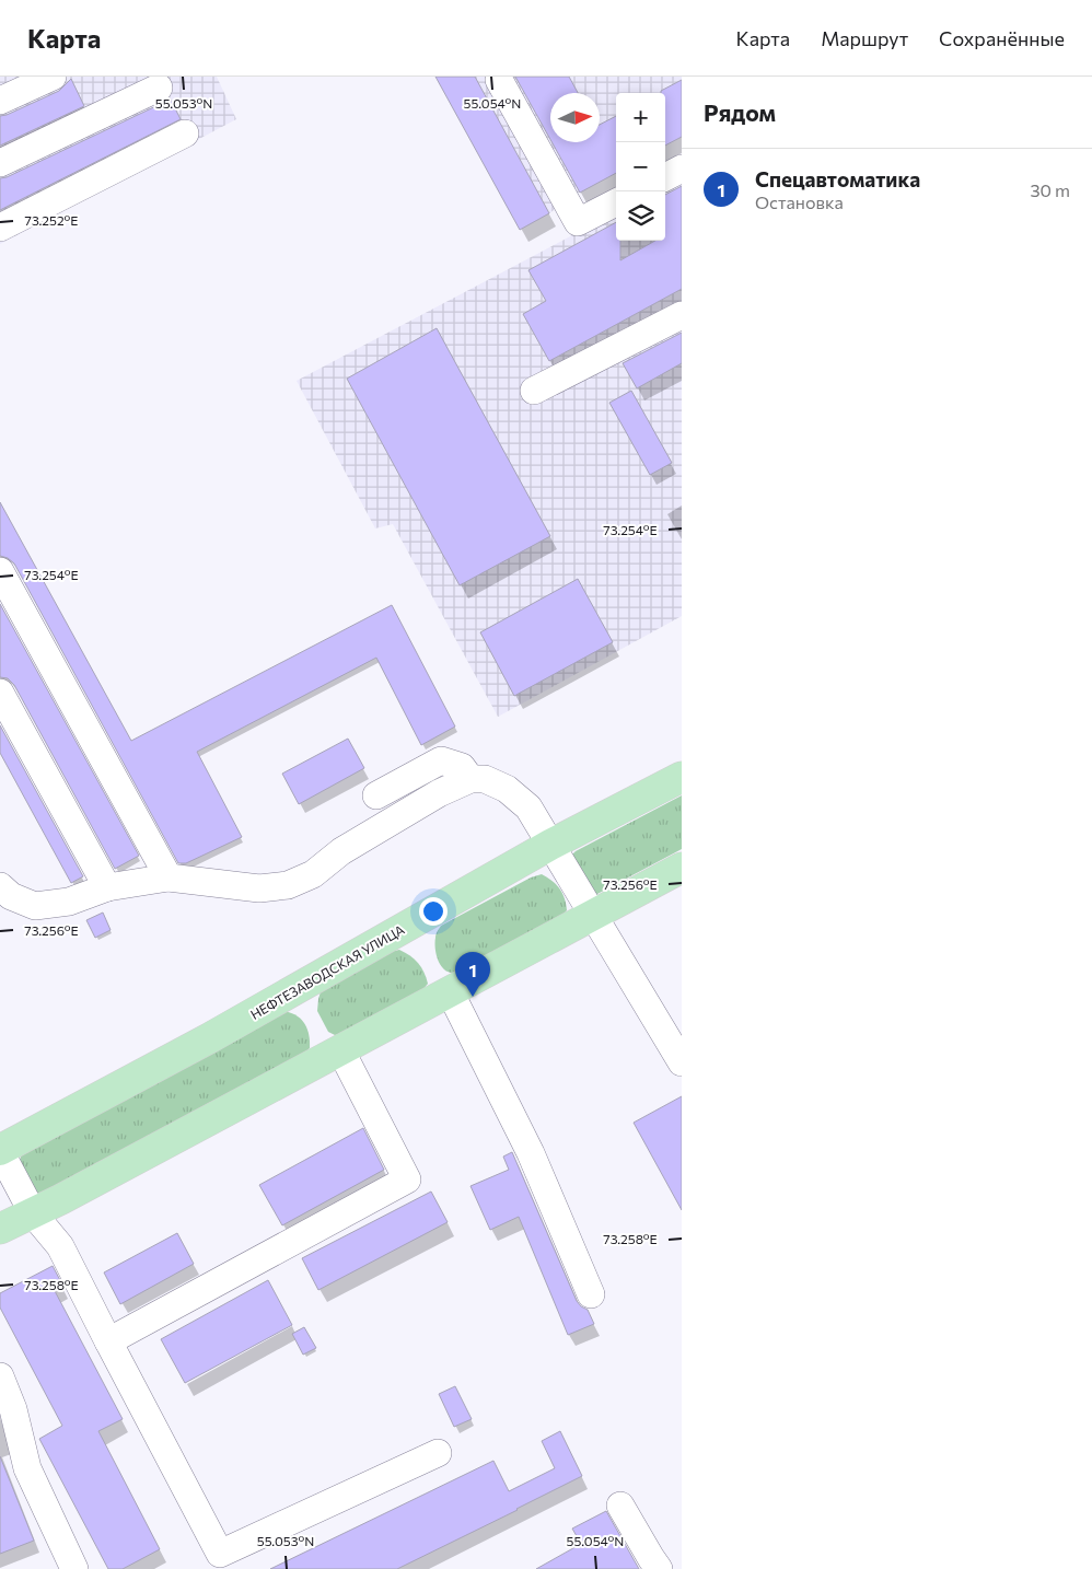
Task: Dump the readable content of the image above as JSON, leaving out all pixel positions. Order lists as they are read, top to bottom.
{
  "streets": {
    "main road": ["НЕФТЕЗАВОДСКАЯ УЛИЦА"]
  },
  "north": "right",
  "page": {
    "header": "Карта",
    "nav": ["Карта", "Маршрут", "Сохранённые"],
    "heading": "Рядом",
    "map_buttons": ["+", "−"],
    "list": [
      {
        "mark": "1",
        "name": "Спецавтоматика",
        "note": "Остановка",
        "value": "30 m"
      }
    ],
    "pins": "1"
  },
  "coordinates": [
    "55.053°N",
    "55.054°N",
    "73.252°E",
    "73.254°E",
    "73.256°E",
    "73.258°E"
  ]
}
